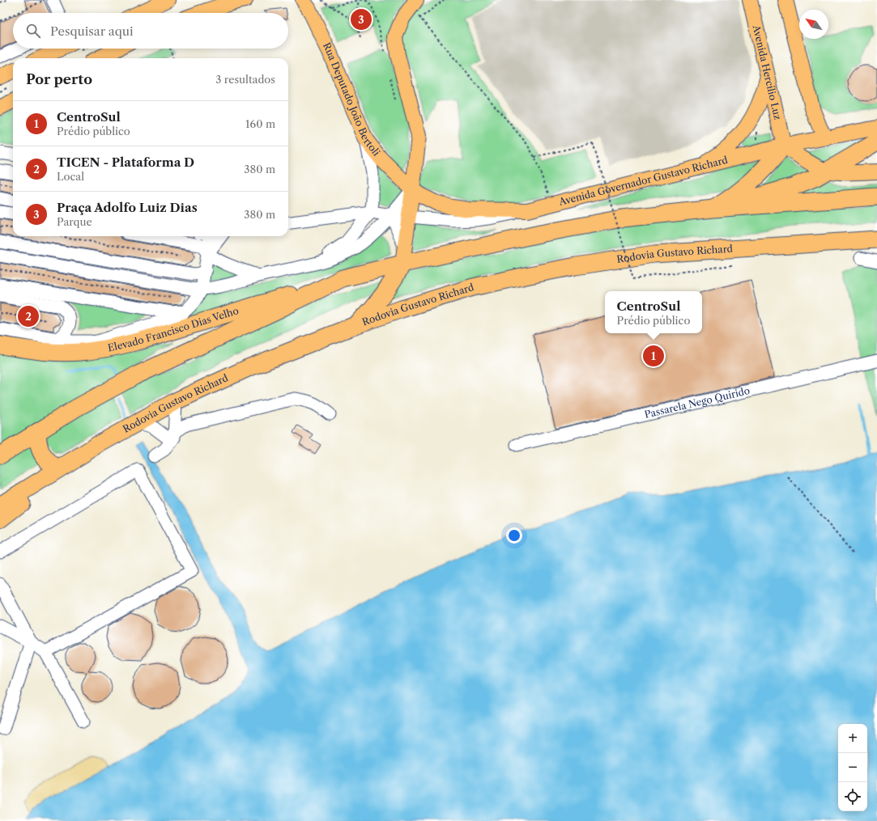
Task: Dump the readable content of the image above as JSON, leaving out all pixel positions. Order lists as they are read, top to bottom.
{
  "streets": {
    "highway": ["Rodovia Gustavo Richard", "Elevado Francisco Dias Velho"],
    "main road": ["Avenida Hercílio Luz", "Rua Deputado João Bertoli", "Avenida Governador Gustavo Richard"],
    "street": ["Passarela Nego Quirido"]
  },
  "crossings": [
    ["Avenida Hercílio Luz", "Avenida Governador Gustavo Richard"],
    ["Rua Deputado João Bertoli", "Avenida Governador Gustavo Richard"]
  ],
  "north": "top left",
  "page": {
    "pins": ["3", "2", "1"],
    "search": "Pesquisar aqui",
    "heading": ["Por perto", "3 resultados"],
    "list": [
      {
        "mark": "1",
        "name": "CentroSul",
        "note": "Prédio público",
        "value": "160 m"
      },
      {
        "mark": "2",
        "name": "TICEN - Plataforma D",
        "note": "Local",
        "value": "380 m"
      },
      {
        "mark": "3",
        "name": "Praça Adolfo Luiz Dias",
        "note": "Parque",
        "value": "380 m"
      }
    ],
    "popup": ["CentroSul", "Prédio público"],
    "map_buttons": ["+", "−"]
  }
}
